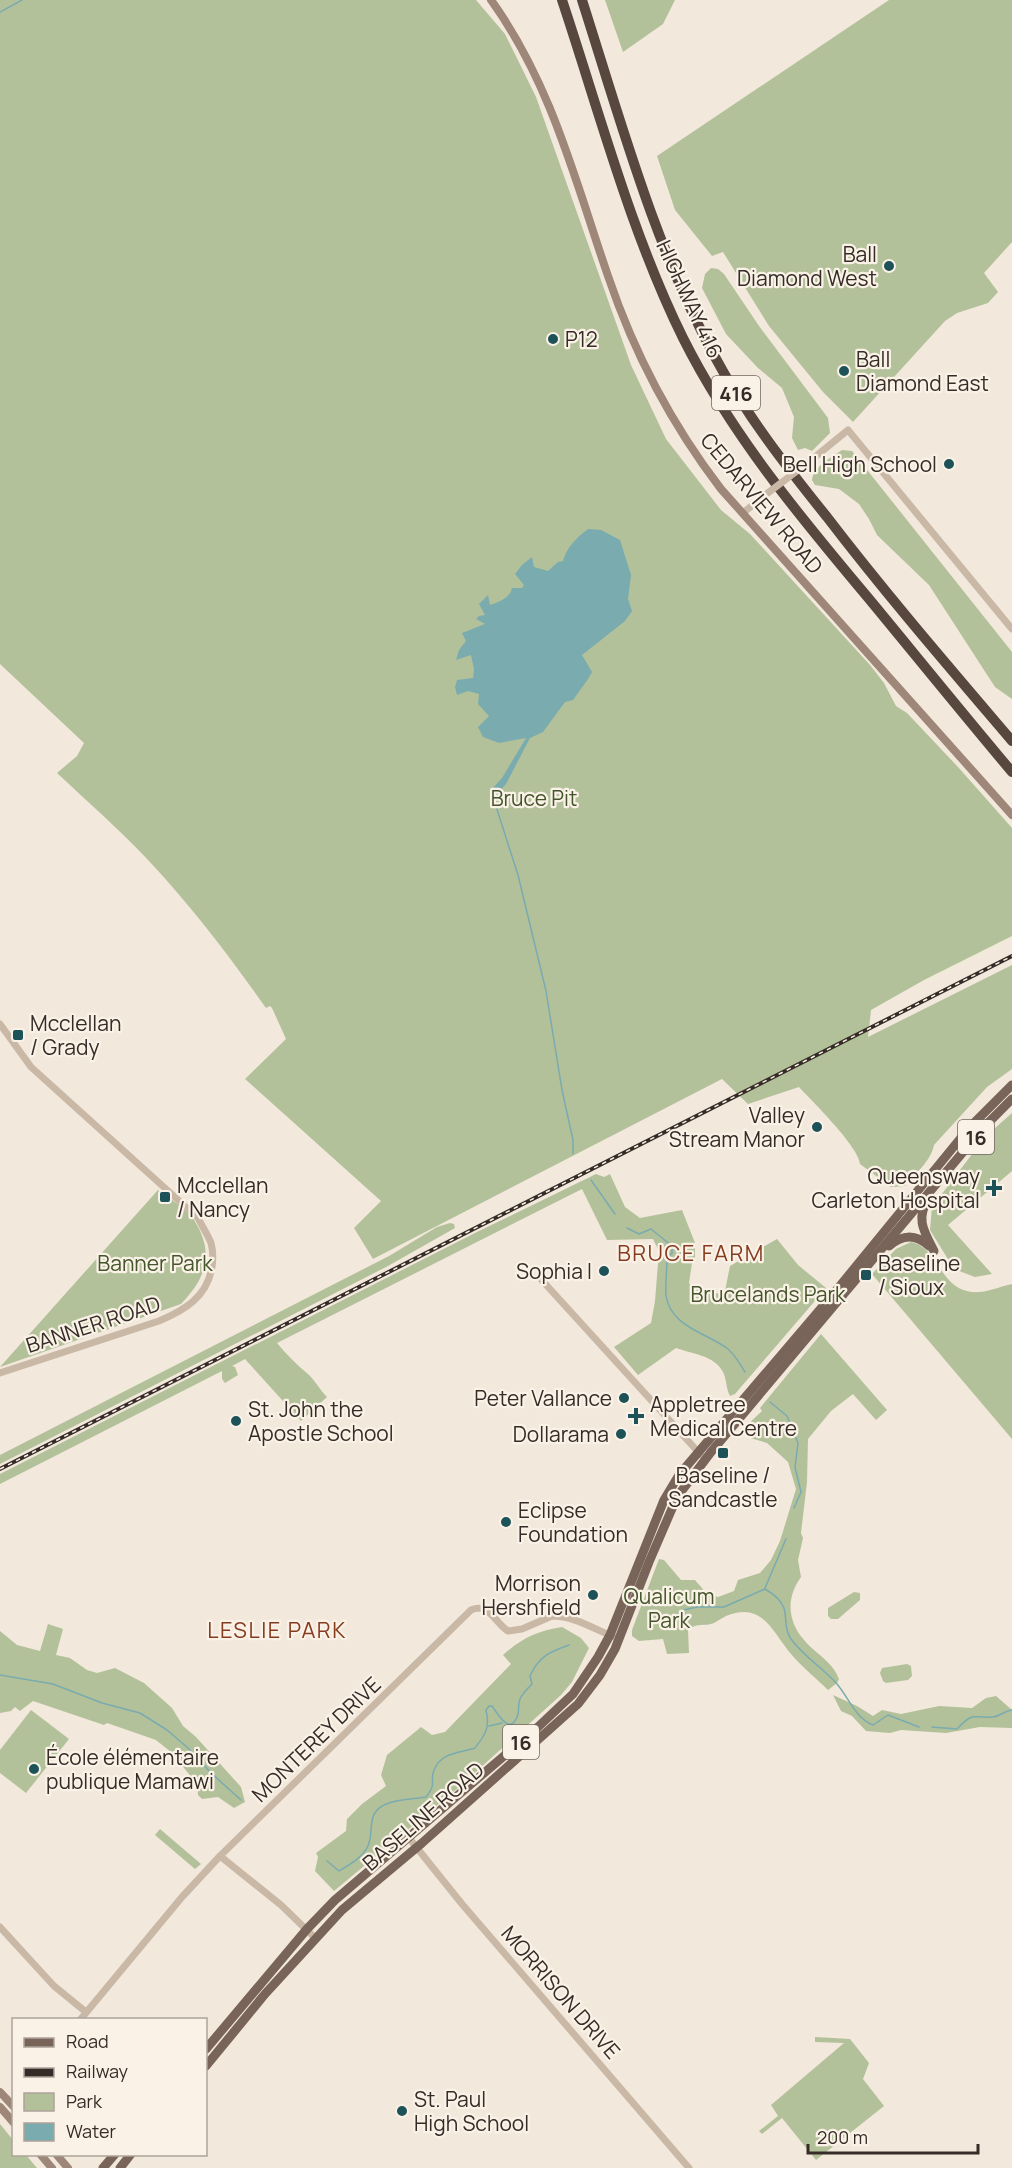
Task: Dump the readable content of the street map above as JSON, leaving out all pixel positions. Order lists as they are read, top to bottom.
{
  "streets": {
    "highway": ["HIGHWAY 416", "416"],
    "main road": ["CEDARVIEW ROAD", "16", "BASELINE ROAD"],
    "street": ["BANNER ROAD", "MONTEREY DRIVE", "MORRISON DRIVE"]
  },
  "crossings": [
    ["MONTEREY DRIVE", "BASELINE ROAD"],
    ["BASELINE ROAD", "MORRISON DRIVE"]
  ],
  "districts": ["BRUCE FARM", "LESLIE PARK"],
  "parks": [
    "Bruce Pit",
    "Banner Park",
    "Brucelands Park",
    "Qualicum Park"
  ],
  "places": {
    "other": [
      "Ball Diamond West",
      "P12",
      "Ball Diamond East",
      "Bell High School",
      "Valley Stream Manor",
      "Sophia I",
      "Peter Vallance",
      "St. John the Apostle School",
      "Dollarama",
      "Eclipse Foundation",
      "Morrison Hershfield",
      "École élémentaire publique Mamawi",
      "St. Paul High School"
    ],
    "transit": [
      "Mcclellan / Grady",
      "Mcclellan / Nancy",
      "Baseline / Sioux",
      "Baseline / Sandcastle"
    ],
    "health": ["Queensway Carleton Hospital", "Appletree Medical Centre"]
  },
  "legend": [
    "Road",
    "Railway",
    "Park",
    "Water"
  ],
  "scale_bar": "200 m"
}
